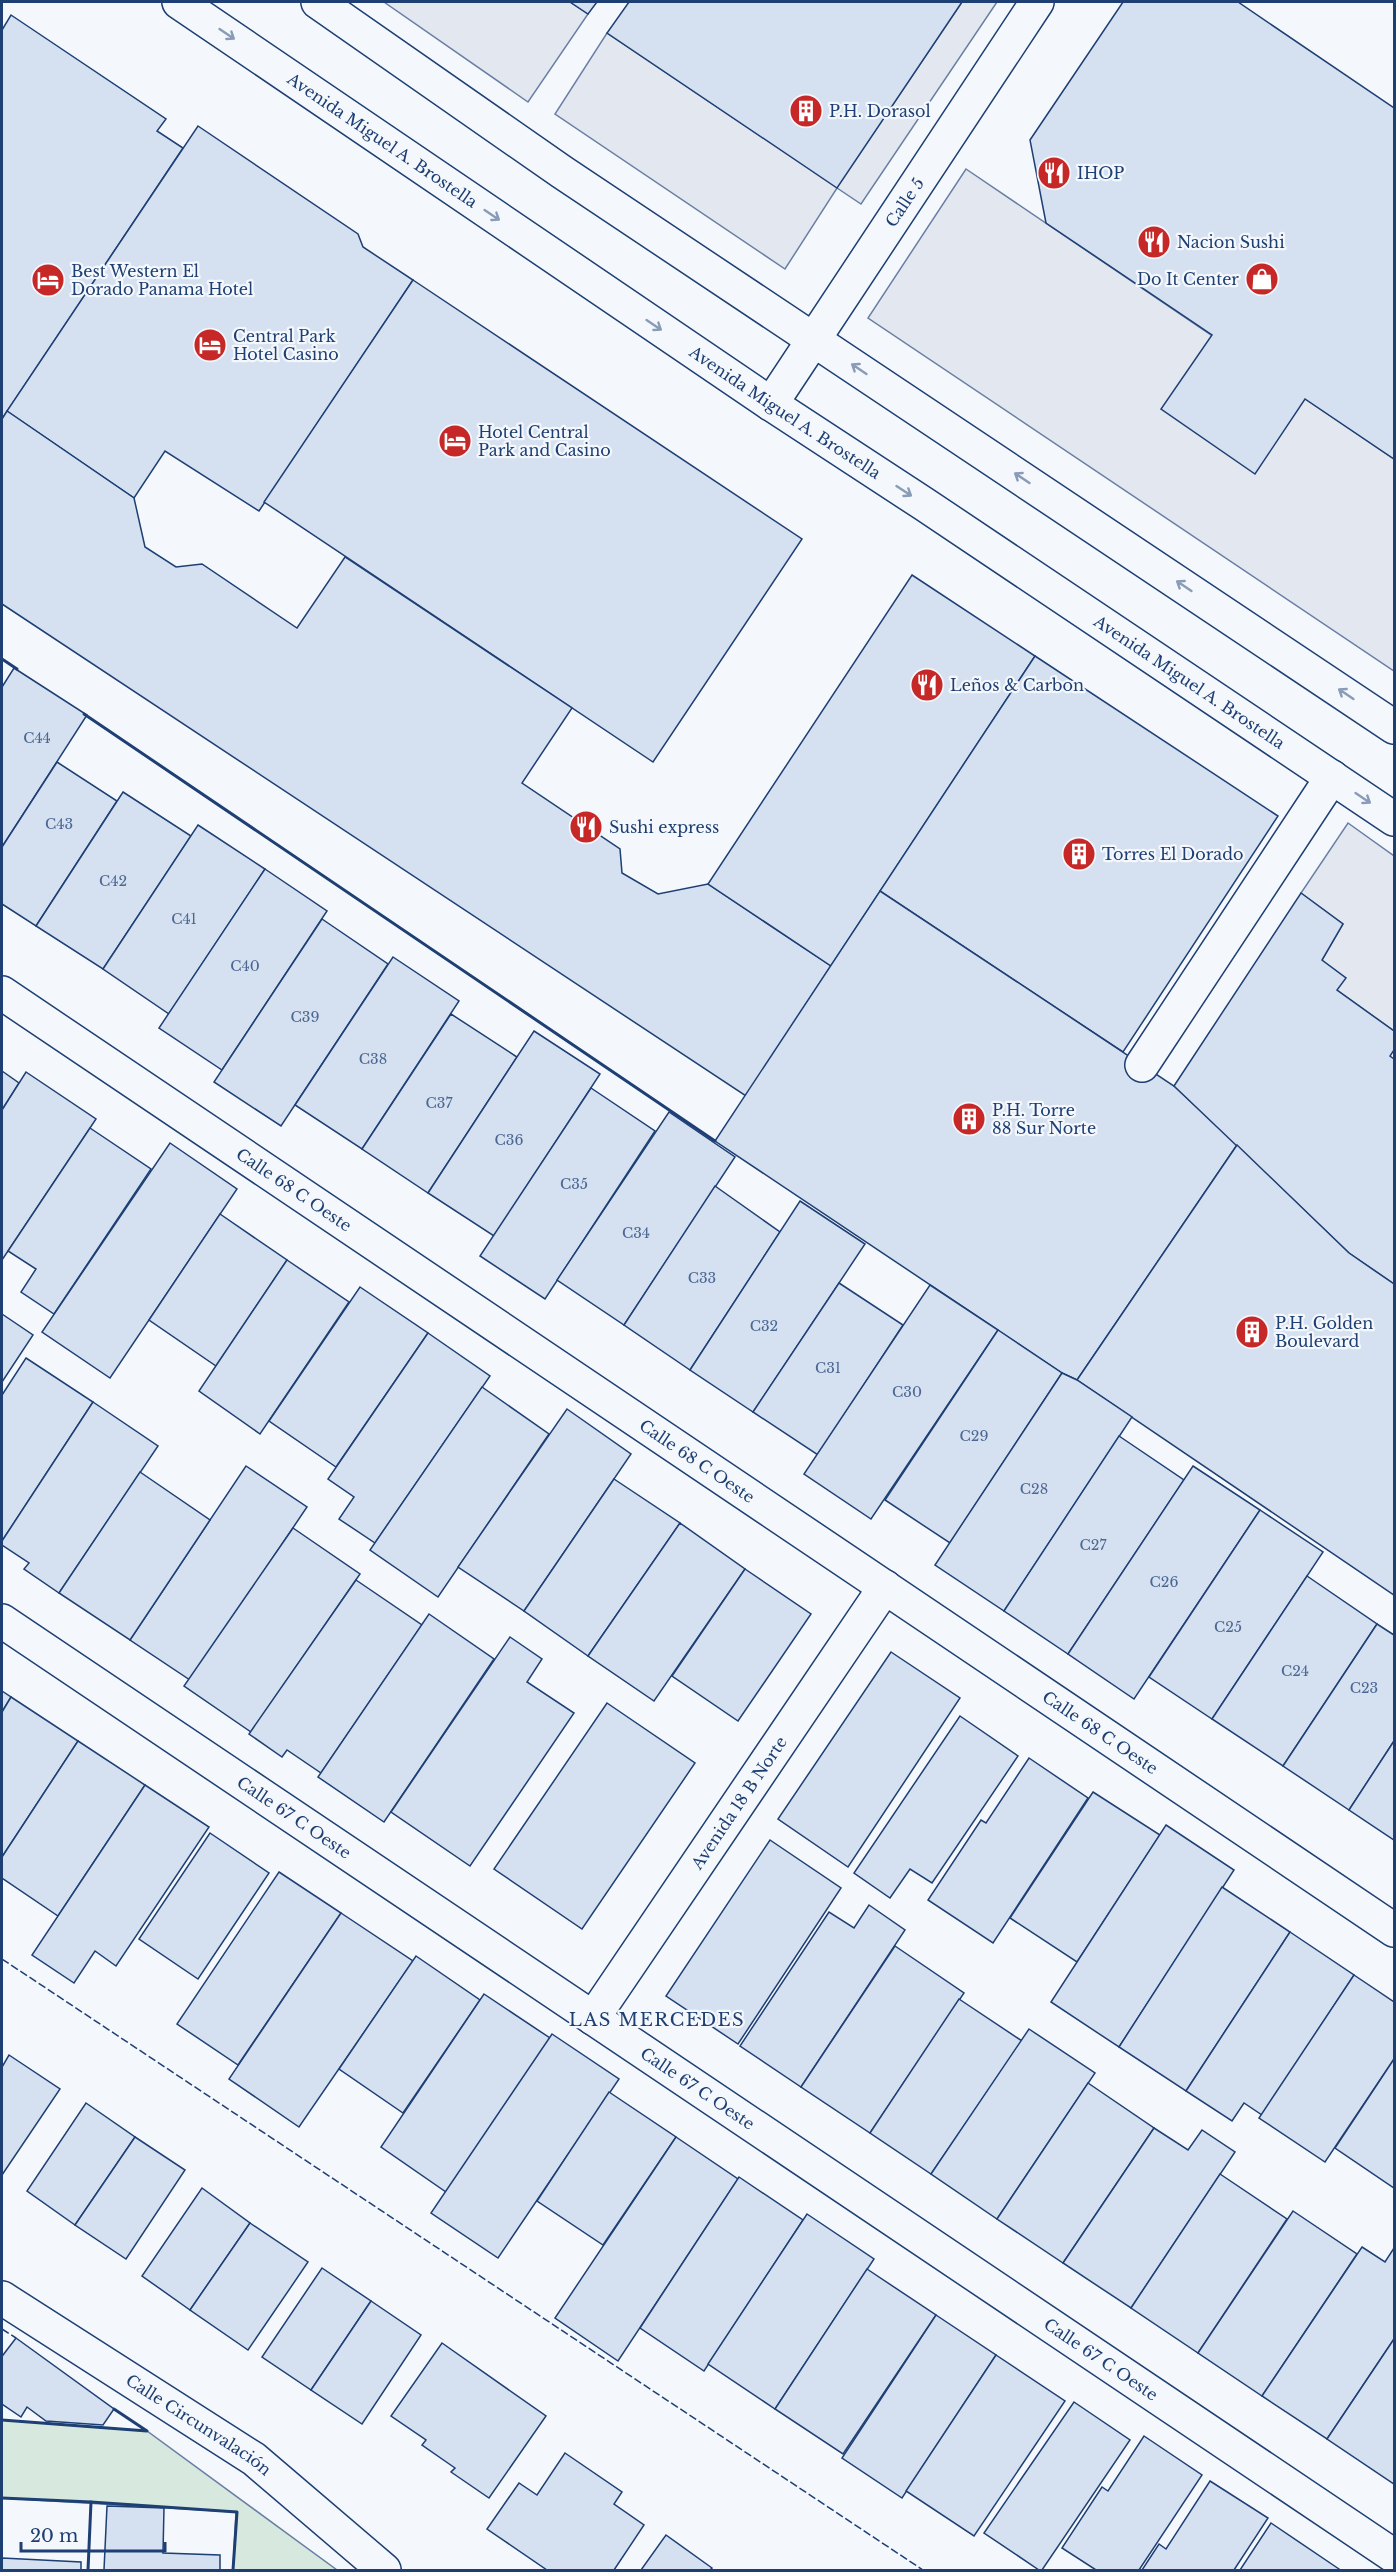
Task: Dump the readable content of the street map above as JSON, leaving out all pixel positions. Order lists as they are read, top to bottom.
{
  "streets": {
    "street": [
      "Avenida Miguel A. Brostella",
      "Calle 5",
      "Calle 68 C Oeste",
      "Avenida 18 B Norte",
      "Calle 67 C Oeste",
      "Calle Circunvalación"
    ]
  },
  "crossings": [
    ["Avenida Miguel A. Brostella", "Calle 5"],
    ["Calle 68 C Oeste", "Avenida 18 B Norte"],
    ["Avenida 18 B Norte", "Calle 67 C Oeste"]
  ],
  "districts": ["LAS MERCEDES"],
  "places": {
    "building": [
      "P.H. Dorasol",
      "Torres El Dorado",
      "P.H. Torre 88 Sur Norte",
      "P.H. Golden Boulevard"
    ],
    "restaurant": [
      "IHOP",
      "Nacion Sushi",
      "Leños & Carbon",
      "Sushi express"
    ],
    "shop": ["Do It Center"],
    "hotel": ["Best Western El Dorado Panama Hotel", "Central Park Hotel Casino", "Hotel Central Park and Casino"]
  },
  "house_numbers": [
    "C44",
    "C43",
    "C42",
    "C41",
    "C40",
    "C39",
    "C38",
    "C37",
    "C36",
    "C35",
    "C34",
    "C33",
    "C32",
    "C31",
    "C30",
    "C29",
    "C28",
    "C27",
    "C26",
    "C25",
    "C24",
    "C23"
  ],
  "scale_bar": "20 m"
}
